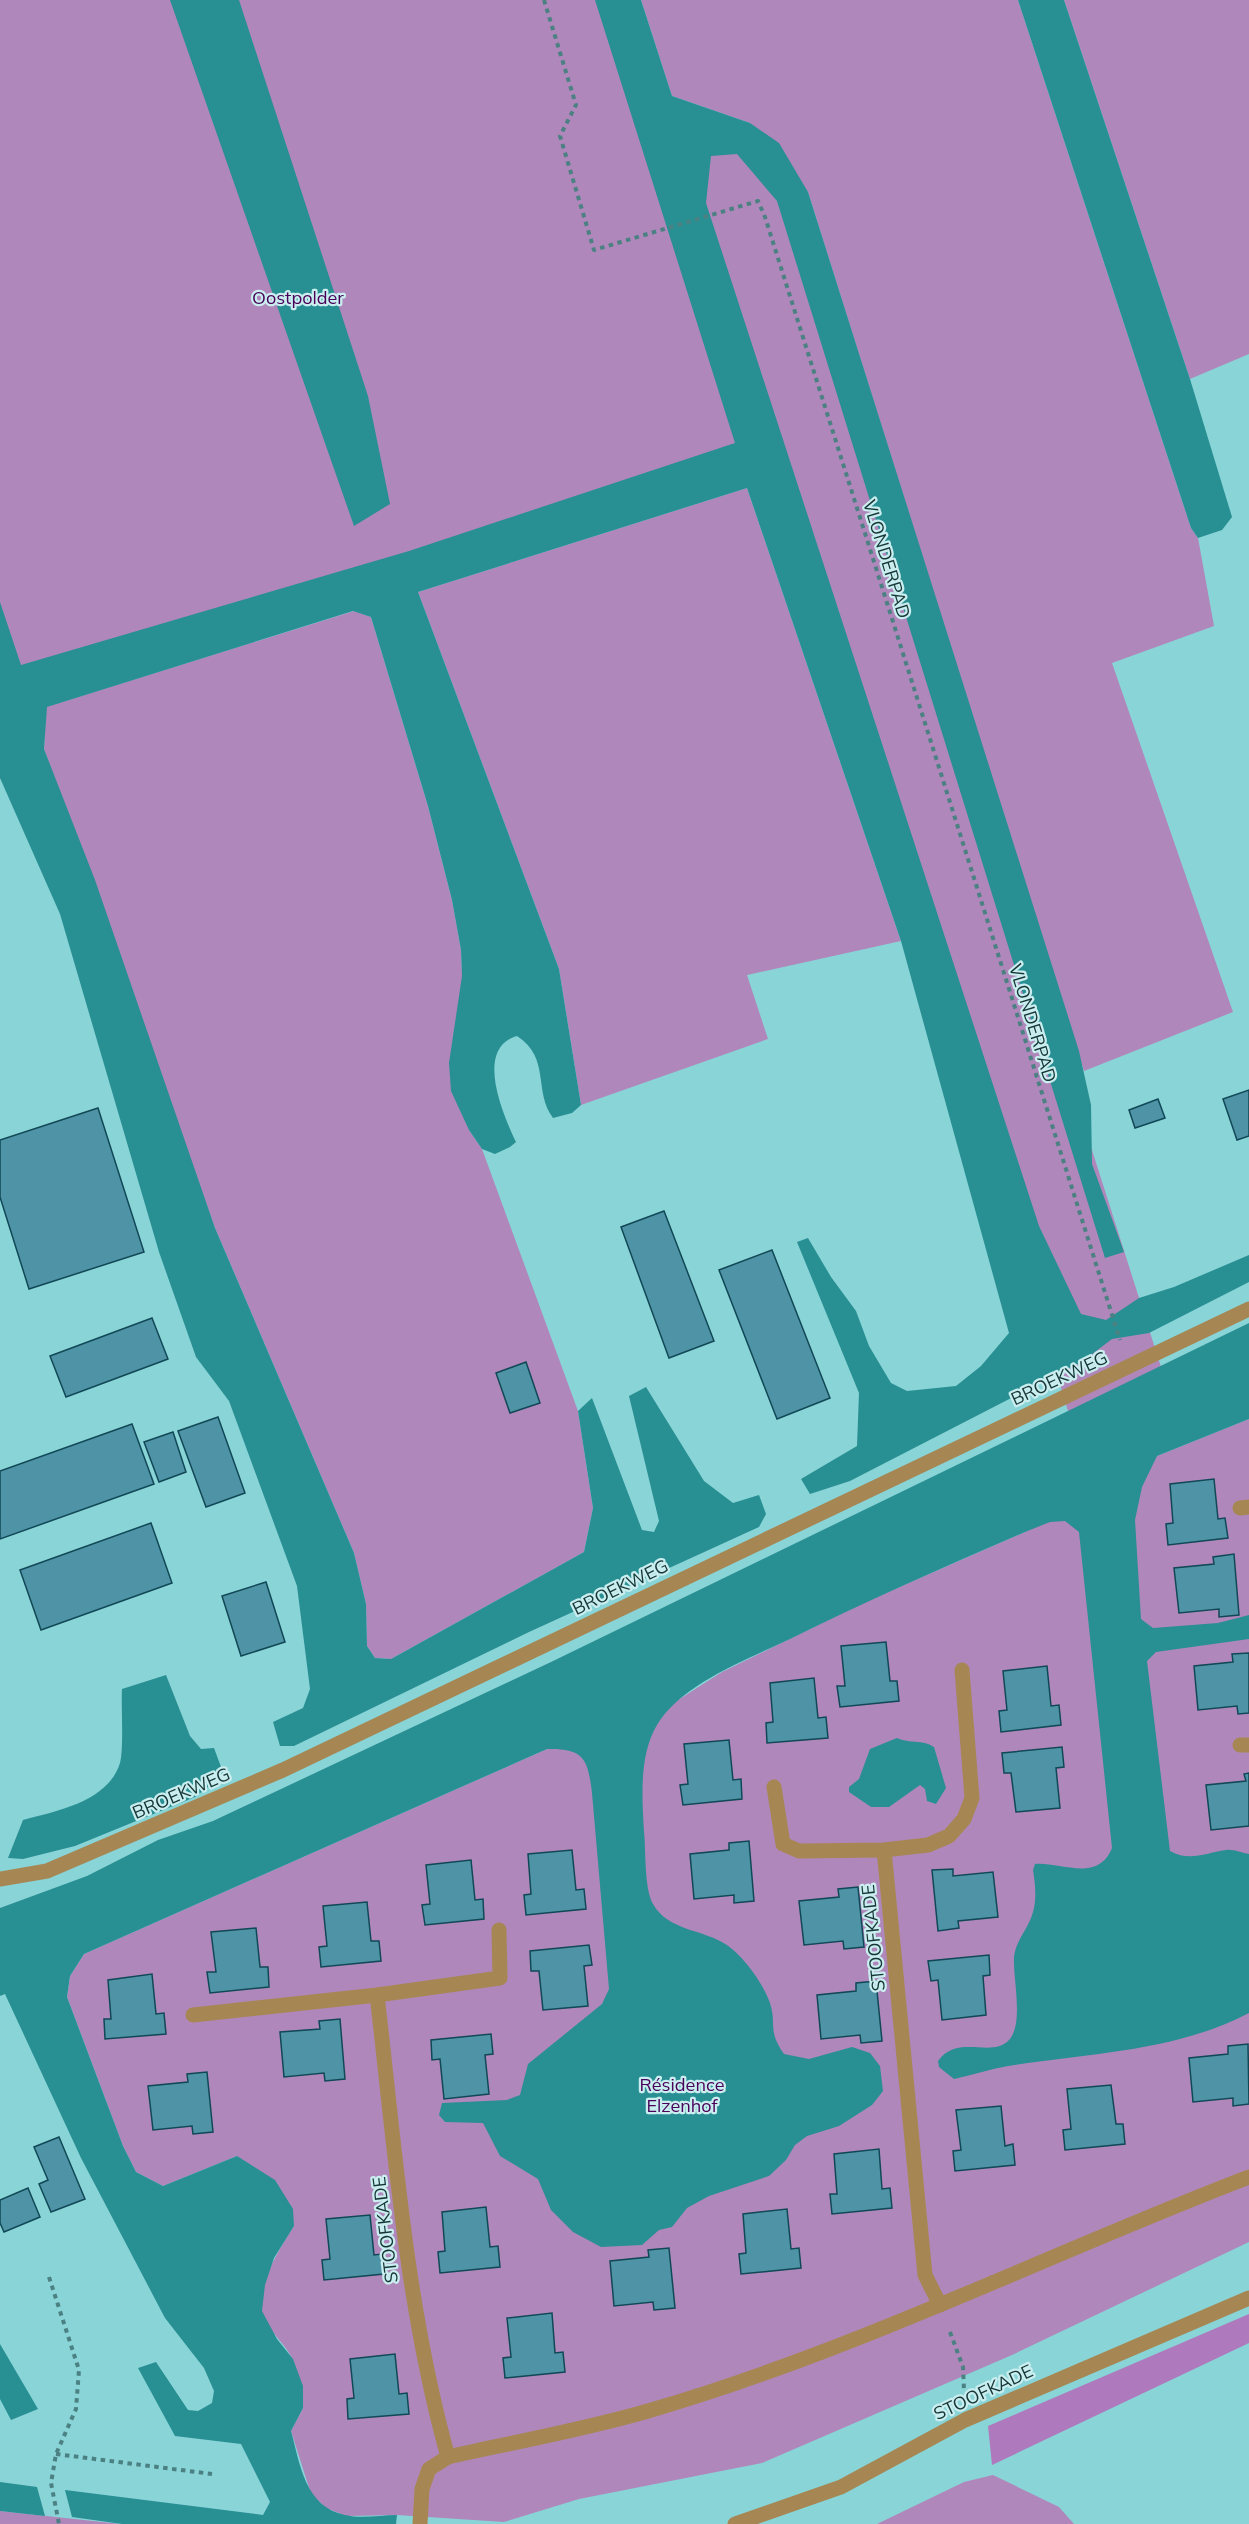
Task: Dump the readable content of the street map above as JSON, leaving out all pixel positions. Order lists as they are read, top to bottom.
{
  "streets": {
    "street": ["BROEKWEG", "STOOFKADE"],
    "path": ["VLONDERPAD"]
  },
  "parks": ["Oostpolder", "Résidence Elzenhof"]
}
